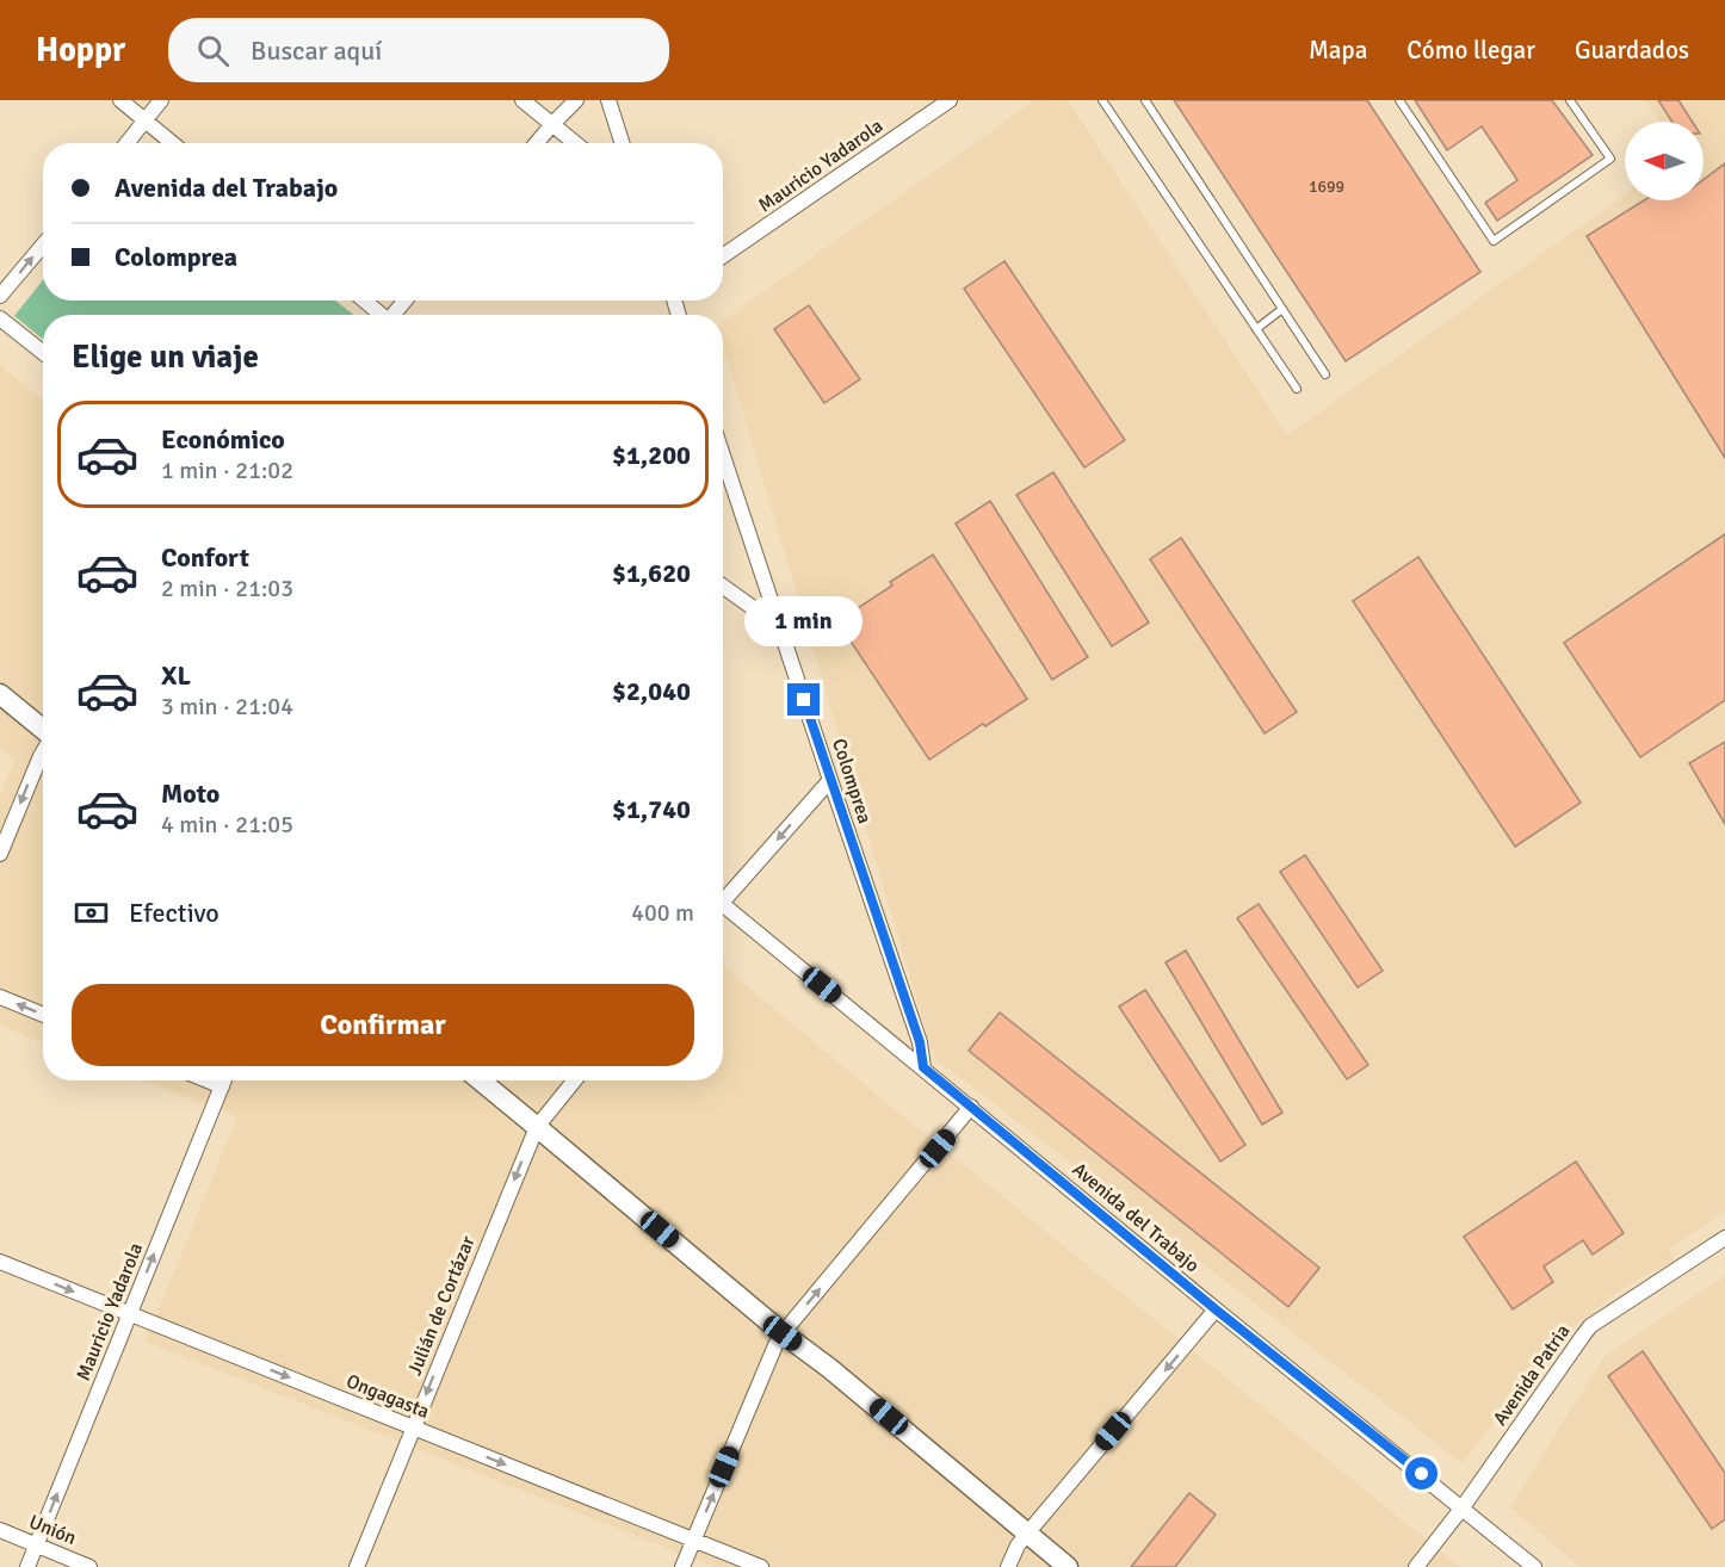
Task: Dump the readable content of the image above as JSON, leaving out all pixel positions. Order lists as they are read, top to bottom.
{
  "streets": {
    "street": [
      "Mauricio Yadarola",
      "Colomprea",
      "Avenida del Trabajo",
      "Julián de Cortázar",
      "Avenida Patria",
      "Ongagasta",
      "Unión"
    ]
  },
  "crossings": [
    ["Mauricio Yadarola", "Ongagasta"],
    ["Mauricio Yadarola", "Unión"],
    ["Colomprea", "Avenida del Trabajo"],
    ["Avenida del Trabajo", "Avenida Patria"],
    ["Julián de Cortázar", "Ongagasta"]
  ],
  "one_way": ["Mauricio Yadarola", "Julián de Cortázar", "Ongagasta"],
  "house_numbers": ["1699"],
  "north": "left",
  "page": {
    "header": "Hoppr",
    "search": "Buscar aquí",
    "nav": ["Mapa", "Cómo llegar", "Guardados"],
    "banner": ["Avenida del Trabajo", "Colomprea"],
    "heading": "Elige un viaje",
    "list": [
      {
        "name": "Económico",
        "note": "1 min · 21:02",
        "value": "$1,200"
      },
      {
        "name": "Confort",
        "note": "2 min · 21:03",
        "value": "$1,620"
      },
      {
        "name": "XL",
        "note": "3 min · 21:04",
        "value": "$2,040"
      },
      {
        "name": "Moto",
        "note": "4 min · 21:05",
        "value": "$1,740"
      }
    ],
    "bubble": "1 min",
    "pay": ["Efectivo", "400 m"],
    "buttons": "Confirmar"
  }
}
